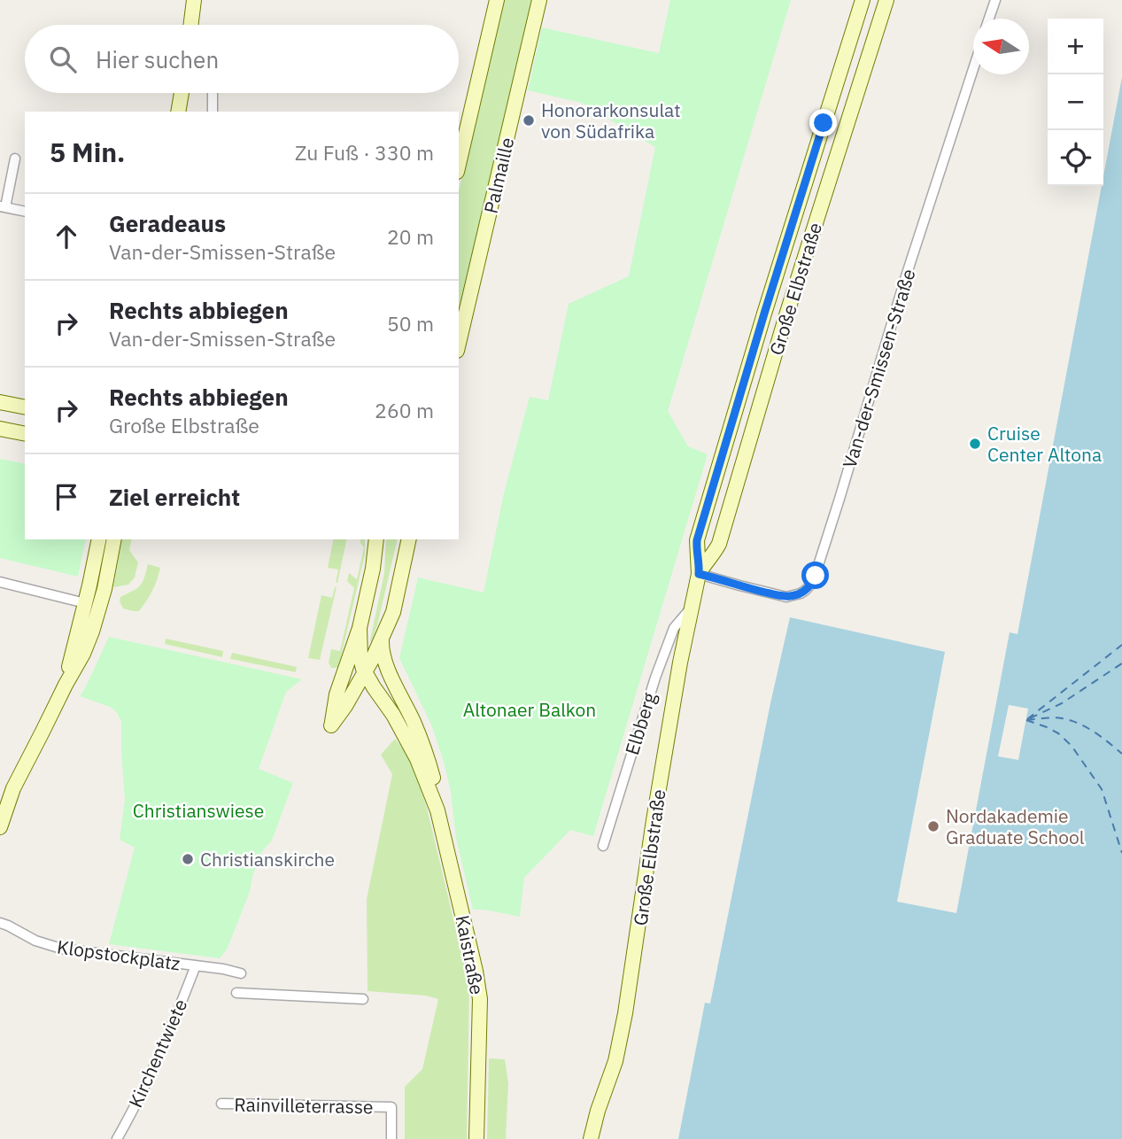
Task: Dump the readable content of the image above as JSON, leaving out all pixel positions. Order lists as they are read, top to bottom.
{
  "streets": {
    "street": [
      "Palmaille",
      "Große Elbstraße",
      "Van-der-Smissen-Straße",
      "Elbberg",
      "Klopstockplatz",
      "Kaistraße",
      "Kirchentwiete",
      "Rainvilleterrasse"
    ]
  },
  "crossings": [
    ["Große Elbstraße", "Van-der-Smissen-Straße"],
    ["Große Elbstraße", "Elbberg"],
    ["Klopstockplatz", "Kirchentwiete"]
  ],
  "parks": ["Altonaer Balkon", "Christianswiese"],
  "places": [
    "Honorarkonsulat von Südafrika",
    "Cruise Center Altona",
    "Nordakademie Graduate School",
    "Christianskirche"
  ],
  "north": "left",
  "page": {
    "map_buttons": ["+", "−"],
    "search": "Hier suchen",
    "heading": ["5 Min.", "Zu Fuß · 330 m"],
    "list": [
      ["Geradeaus", "Van-der-Smissen-Straße", "20 m"],
      ["Rechts abbiegen", "Van-der-Smissen-Straße", "50 m"],
      ["Rechts abbiegen", "Große Elbstraße", "260 m"],
      "Ziel erreicht"
    ]
  }
}
